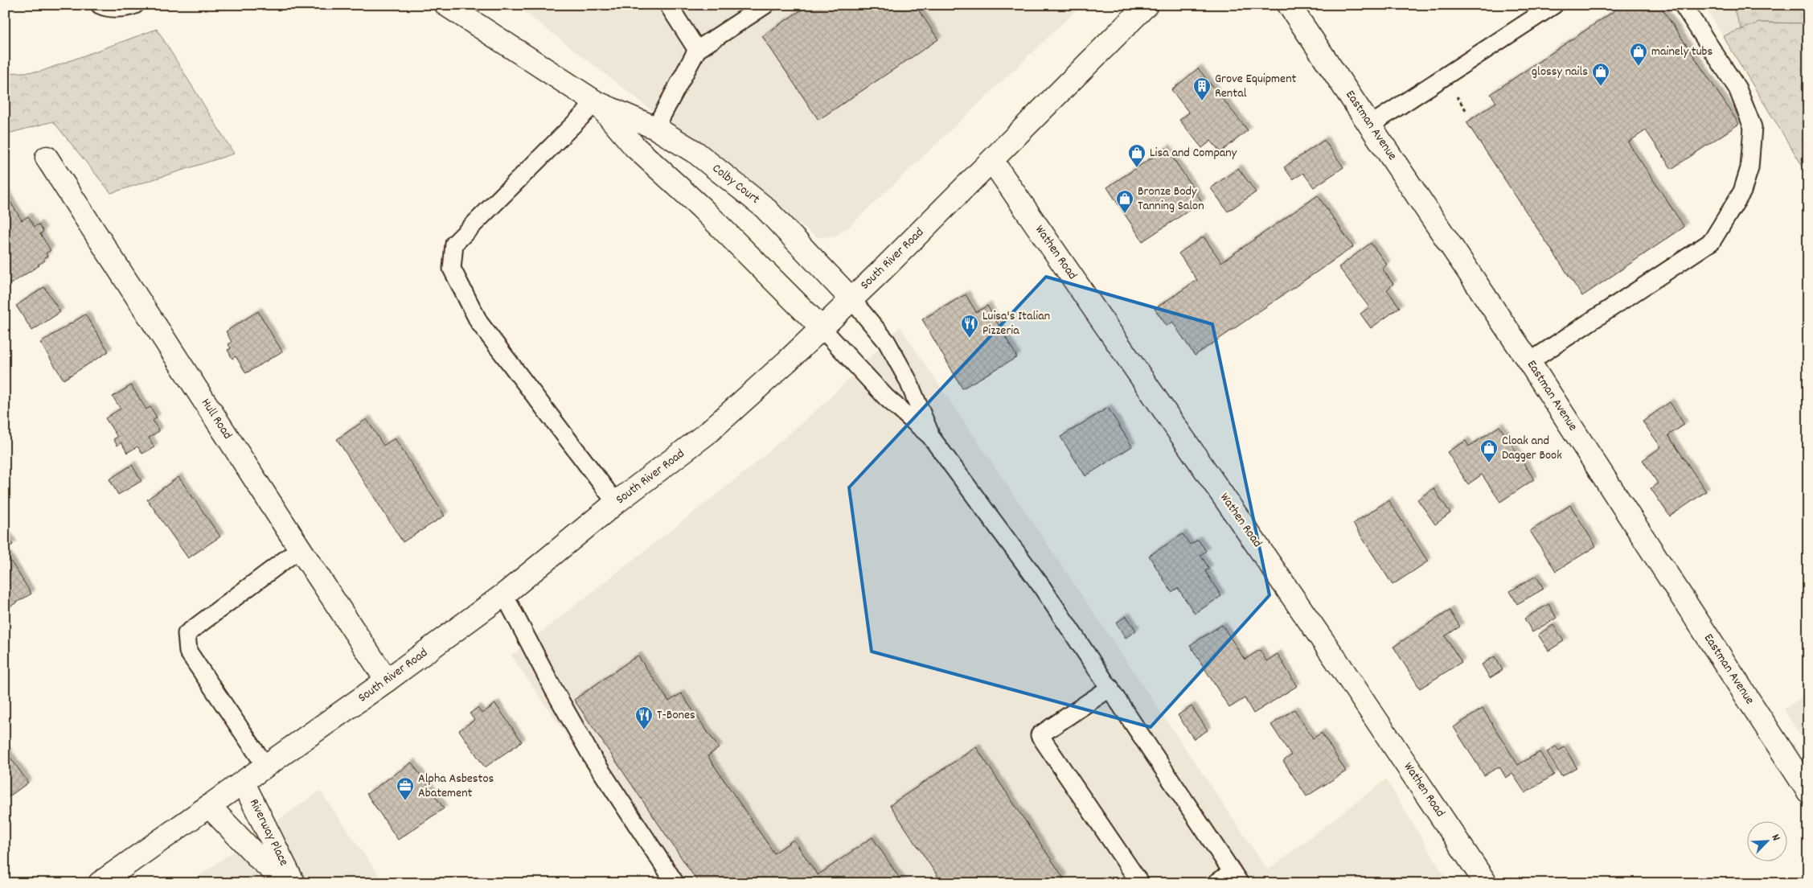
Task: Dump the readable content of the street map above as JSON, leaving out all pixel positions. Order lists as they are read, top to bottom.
{
  "streets": {
    "street": [
      "Eastman Avenue",
      "Colby Court",
      "Wathen Road",
      "South River Road",
      "Hull Road",
      "Riverway Place"
    ]
  },
  "crossings": [
    ["Colby Court", "South River Road"],
    ["Wathen Road", "South River Road"],
    ["South River Road", "Hull Road"],
    ["South River Road", "Riverway Place"]
  ],
  "places": {
    "shop": [
      "mainely tubs",
      "glossy nails",
      "Lisa and Company",
      "Bronze Body Tanning Salon",
      "Cloak and Dagger Book"
    ],
    "building": ["Grove Equipment Rental"],
    "restaurant": ["Luisa's Italian Pizzeria", "T-Bones"],
    "office": ["Alpha Asbestos Abatement"]
  },
  "north": "top right"
}
